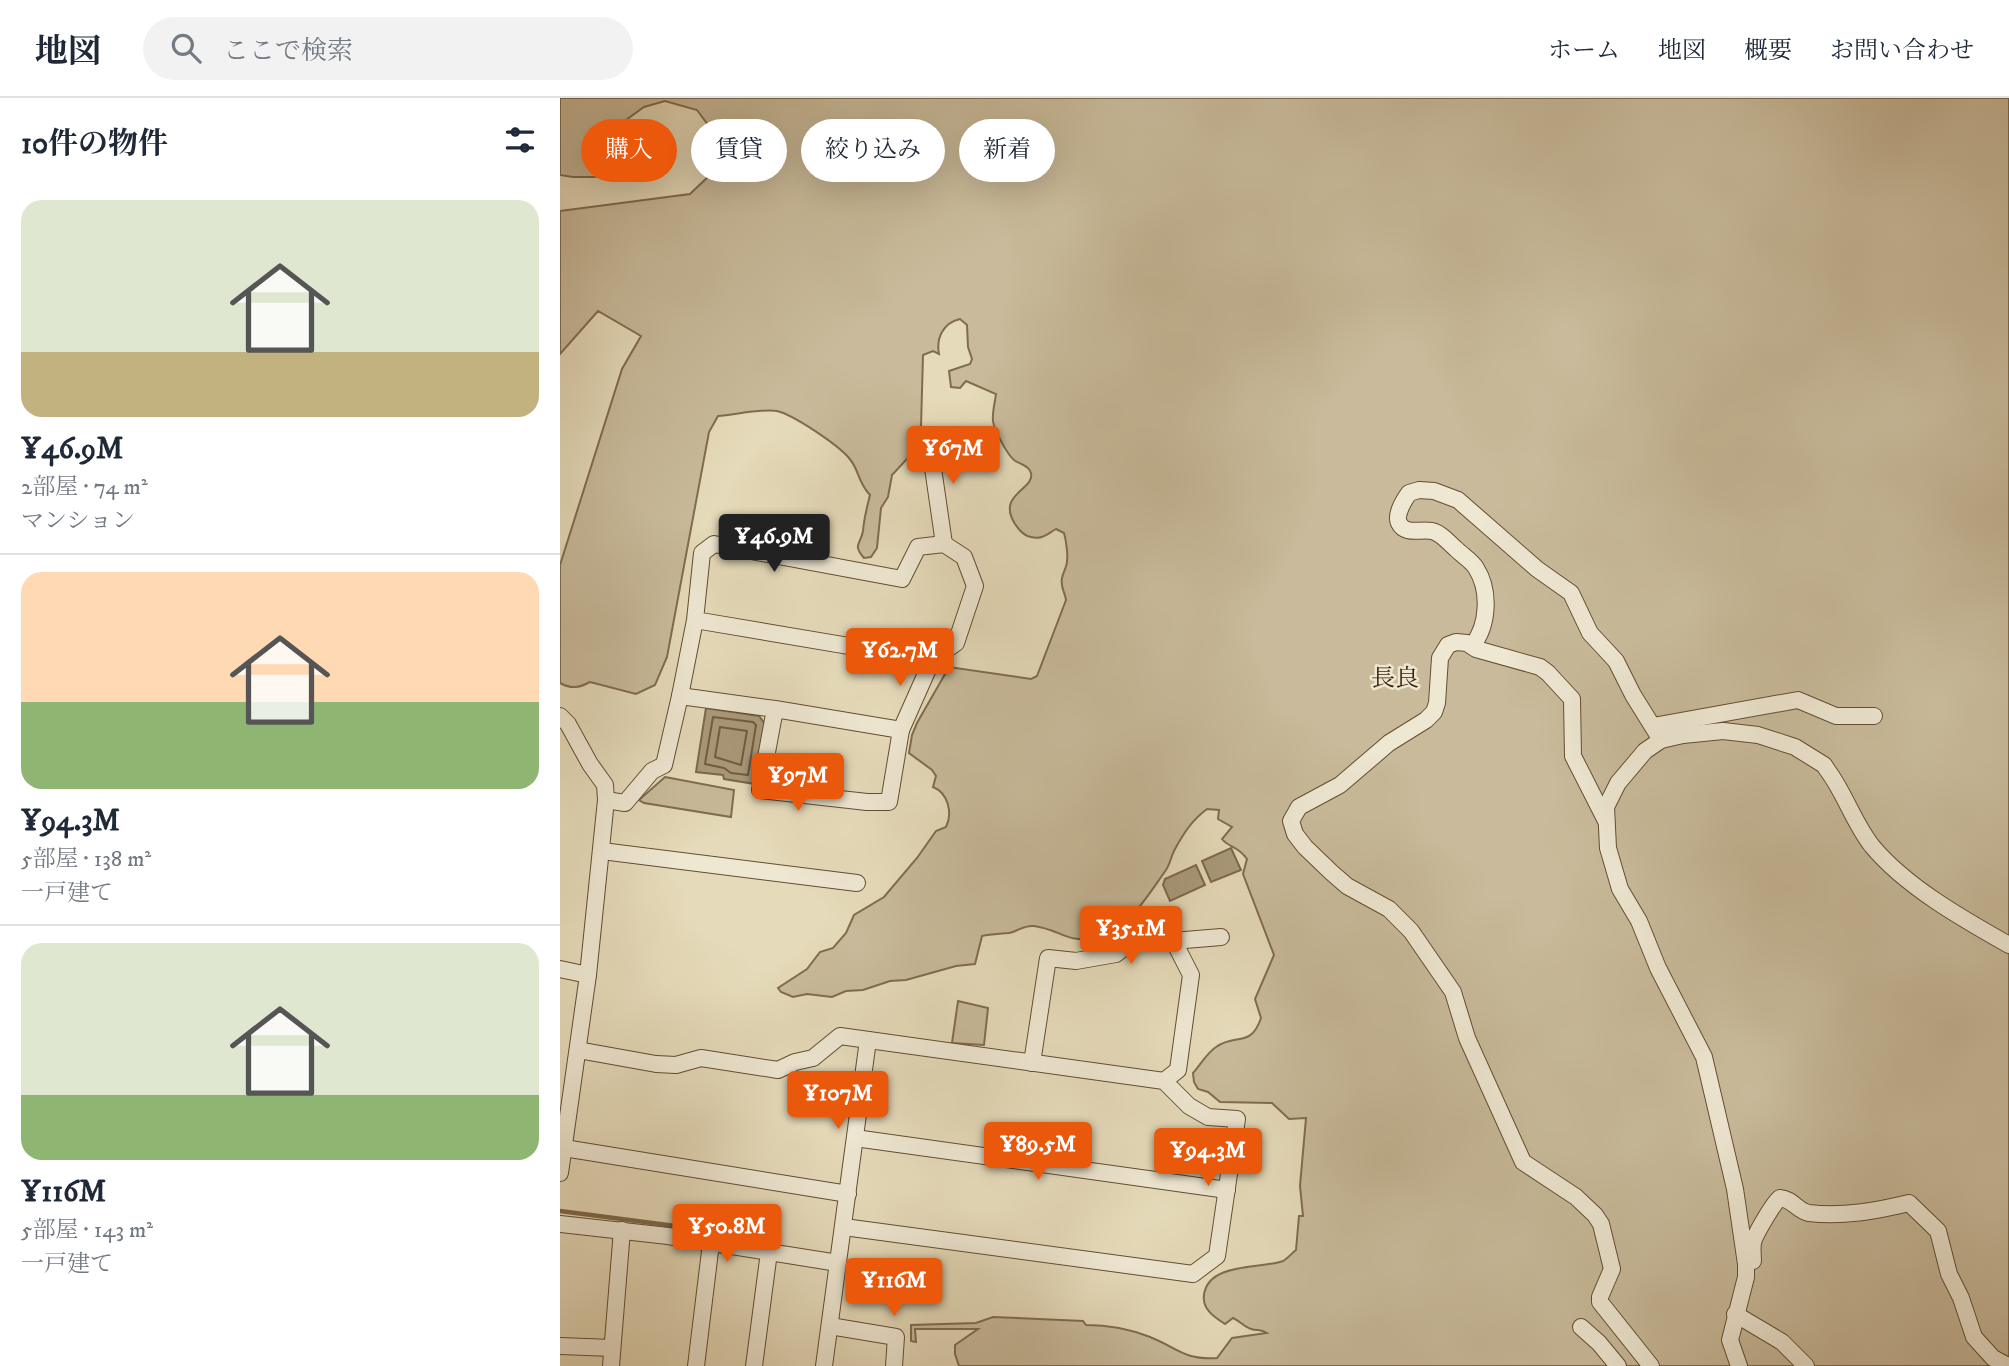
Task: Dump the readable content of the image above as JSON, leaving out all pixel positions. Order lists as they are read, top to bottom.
{
  "districts": ["長良"],
  "page": {
    "header": "地図",
    "search": "ここで検索",
    "nav": [
      "ホーム",
      "地図",
      "概要",
      "お問い合わせ"
    ],
    "heading": "10件の物件",
    "chip": [
      "購入",
      "賃貸",
      "絞り込み",
      "新着"
    ],
    "list": [
      {
        "name": "¥46.9M",
        "note": "2部屋 · 74 m² · マンション"
      },
      {
        "name": "¥94.3M",
        "note": "5部屋 · 138 m² · 一戸建て"
      },
      {
        "name": "¥116M",
        "note": "5部屋 · 143 m² · 一戸建て"
      }
    ],
    "price": [
      "¥67M",
      "¥46.9M",
      "¥62.7M",
      "¥97M",
      "¥35.1M",
      "¥107M",
      "¥89.5M",
      "¥94.3M",
      "¥50.8M",
      "¥116M"
    ]
  }
}
